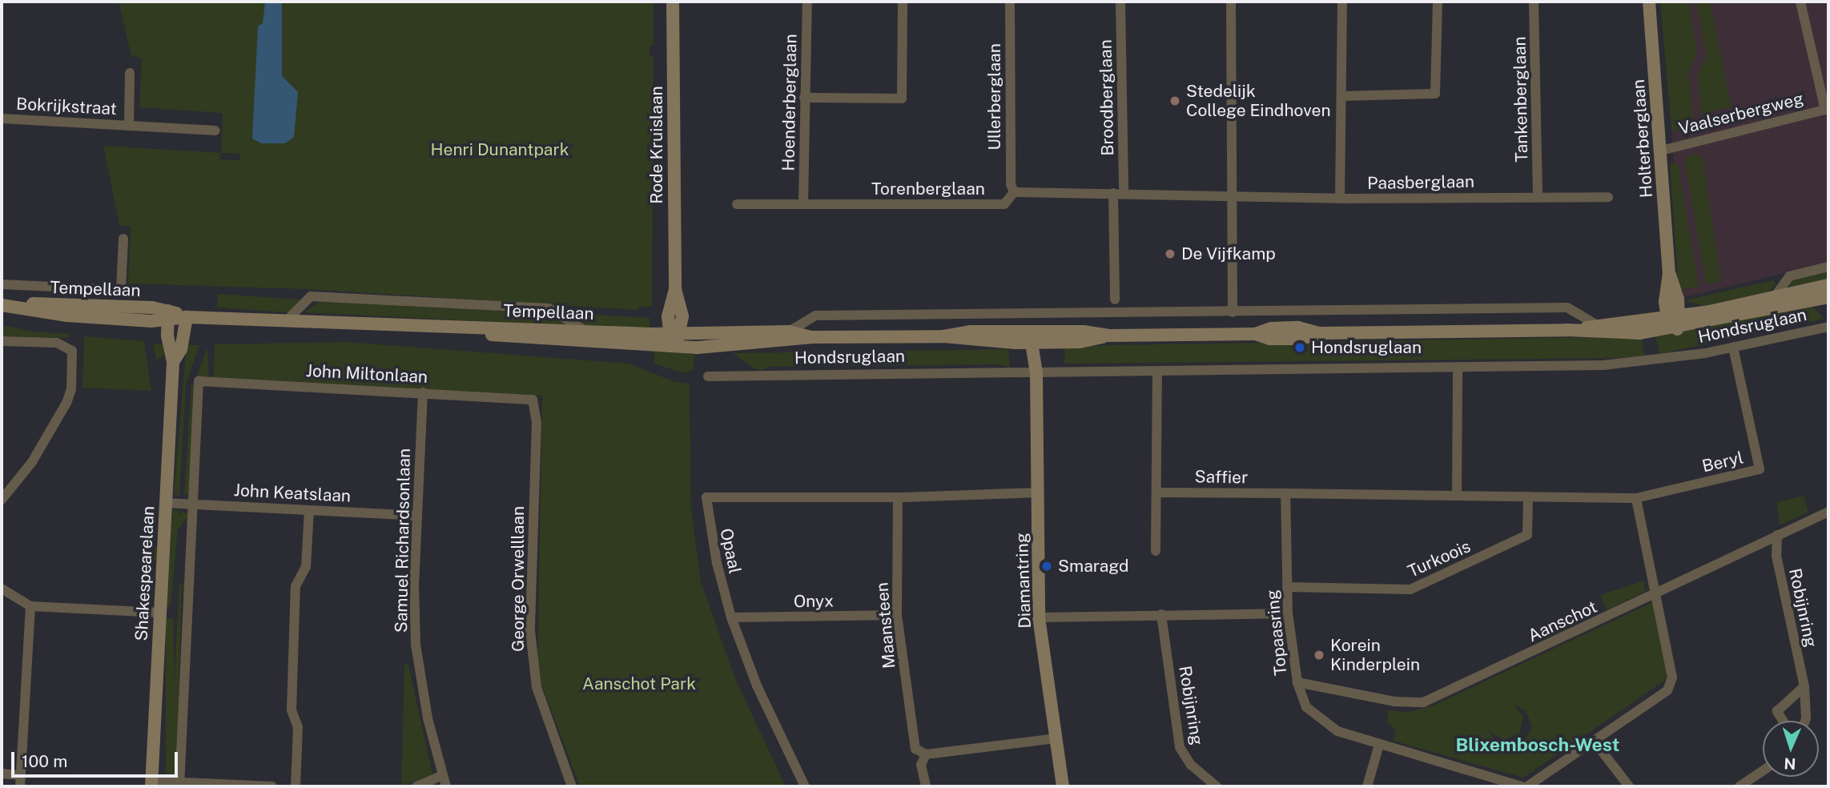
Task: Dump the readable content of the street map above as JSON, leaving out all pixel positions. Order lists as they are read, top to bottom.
{
  "streets": {
    "main road": [
      "Holterberglaan",
      "Rode Kruislaan",
      "Tempellaan",
      "Hondsruglaan",
      "Shakespearelaan",
      "Diamantring"
    ],
    "street": [
      "Ullerberglaan",
      "Broodberglaan",
      "Tankenberglaan",
      "Hoenderberglaan",
      "Bokrijkstraat",
      "Vaalserbergweg",
      "Paasberglaan",
      "Torenberglaan",
      "John Miltonlaan",
      "Beryl",
      "Saffier",
      "John Keatslaan",
      "Samuel Richardsonlaan",
      "Opaal",
      "Turkoois",
      "George Orwelllaan",
      "Onyx",
      "Robijnring",
      "Aanschot",
      "Maansteen",
      "Topaasring"
    ]
  },
  "crossings": [
    ["Ullerberglaan", "Torenberglaan"],
    ["Tankenberglaan", "Paasberglaan"],
    ["Hoenderberglaan", "Torenberglaan"],
    ["Vaalserbergweg", "Holterberglaan"],
    ["Holterberglaan", "Hondsruglaan"],
    ["Rode Kruislaan", "Tempellaan"],
    ["Rode Kruislaan", "Hondsruglaan"],
    ["Tempellaan", "Hondsruglaan"],
    ["Tempellaan", "Shakespearelaan"],
    ["Hondsruglaan", "Beryl"],
    ["Hondsruglaan", "Diamantring"],
    ["John Miltonlaan", "John Keatslaan"],
    ["John Miltonlaan", "Samuel Richardsonlaan"],
    ["John Miltonlaan", "George Orwelllaan"],
    ["Saffier", "Topaasring"],
    ["John Keatslaan", "Samuel Richardsonlaan"],
    ["John Keatslaan", "Shakespearelaan"],
    ["Opaal", "Onyx"],
    ["Opaal", "Maansteen"],
    ["Turkoois", "Topaasring"],
    ["Onyx", "Maansteen"],
    ["Robijnring", "Aanschot"],
    ["Aanschot", "Topaasring"]
  ],
  "districts": ["Blixembosch-West"],
  "parks": ["Henri Dunantpark", "Aanschot Park"],
  "places": [
    "Stedelijk College Eindhoven",
    "De Vijfkamp",
    "Hondsruglaan",
    "Smaragd",
    "Korein Kinderplein"
  ],
  "scale_bar": "100 m",
  "north": "bottom"
}
